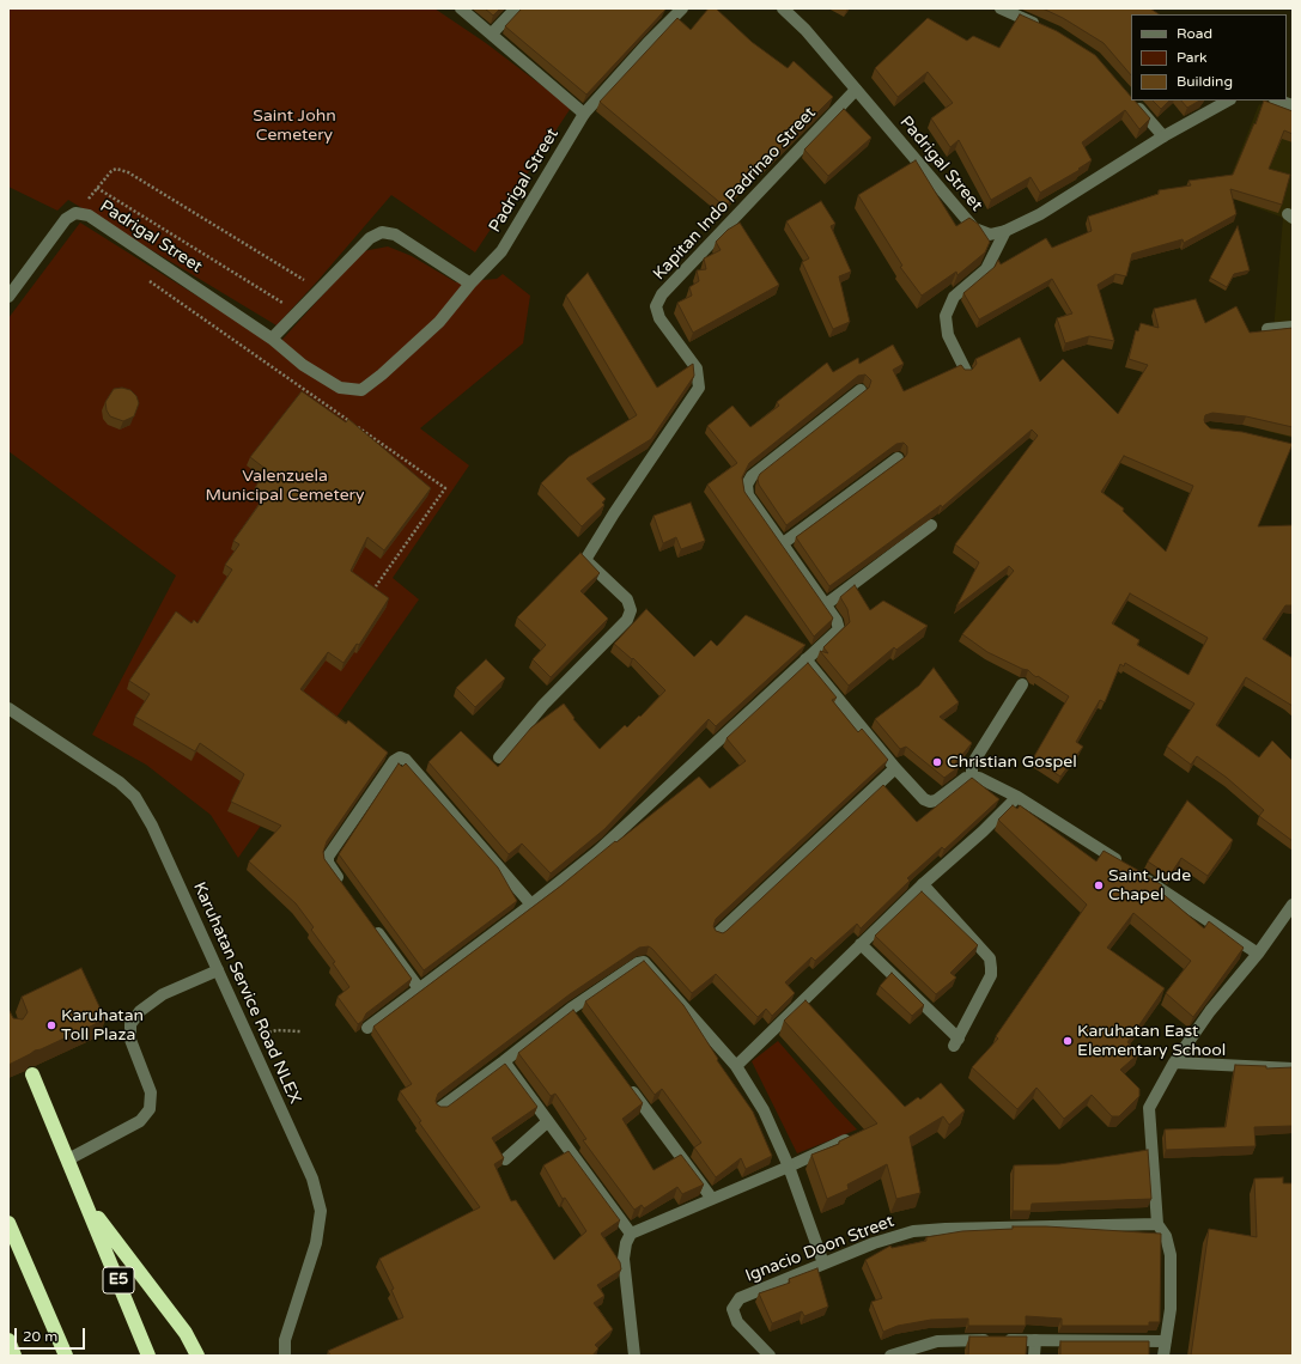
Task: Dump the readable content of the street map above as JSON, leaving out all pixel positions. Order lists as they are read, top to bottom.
{
  "streets": {
    "highway": ["E5"],
    "street": [
      "Padrigal Street",
      "Kapitan Indo Padrinao Street",
      "Karuhatan Service Road NLEX",
      "Ignacio Doon Street"
    ]
  },
  "crossings": [
    ["Padrigal Street", "Kapitan Indo Padrinao Street"]
  ],
  "parks": ["Saint John Cemetery", "Valenzuela Municipal Cemetery"],
  "places": [
    "Christian Gospel",
    "Saint Jude Chapel",
    "Karuhatan Toll Plaza",
    "Karuhatan East Elementary School"
  ],
  "legend": ["Road", "Park", "Building"],
  "scale_bar": "20 m"
}
